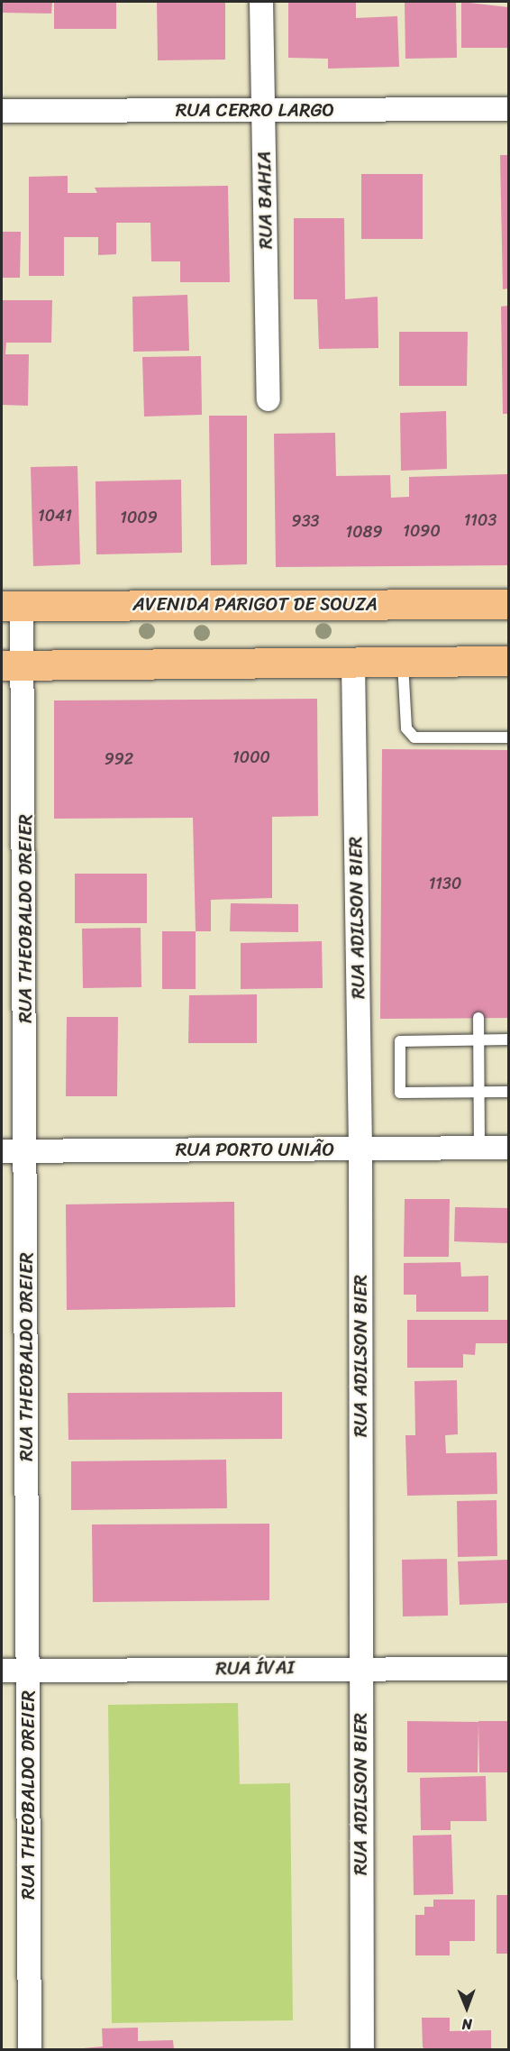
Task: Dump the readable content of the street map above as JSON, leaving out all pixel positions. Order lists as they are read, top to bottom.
{
  "streets": {
    "main road": ["AVENIDA PARIGOT DE SOUZA"],
    "street": [
      "RUA CERRO LARGO",
      "RUA BAHIA",
      "RUA ADILSON BIER",
      "RUA THEOBALDO DREIER",
      "RUA PORTO UNIÃO",
      "RUA ÍVAI"
    ]
  },
  "crossings": [
    ["RUA CERRO LARGO", "RUA BAHIA"],
    ["AVENIDA PARIGOT DE SOUZA", "RUA THEOBALDO DREIER"],
    ["RUA ADILSON BIER", "RUA PORTO UNIÃO"],
    ["RUA ADILSON BIER", "RUA ÍVAI"],
    ["RUA THEOBALDO DREIER", "RUA PORTO UNIÃO"],
    ["RUA THEOBALDO DREIER", "RUA ÍVAI"]
  ],
  "house_numbers": [
    "1041",
    "1009",
    "1103",
    "933",
    "1090",
    "1089",
    "1000",
    "992",
    "1130"
  ],
  "north": "bottom"
}
